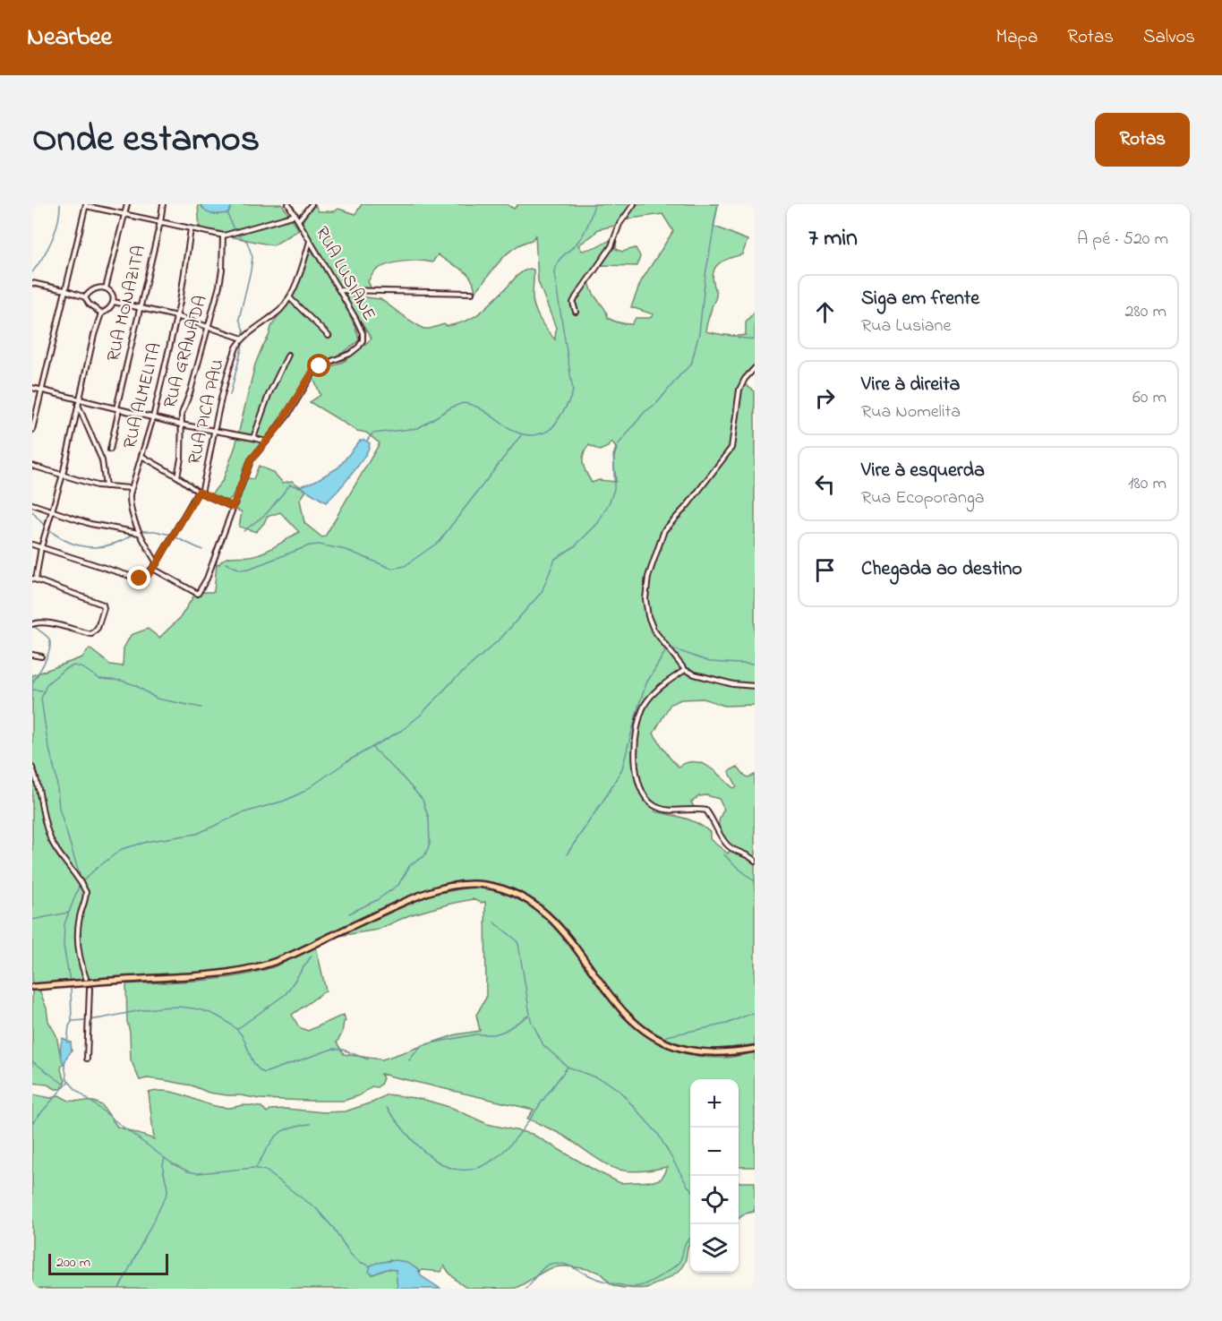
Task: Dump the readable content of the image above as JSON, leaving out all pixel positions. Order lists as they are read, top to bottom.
{
  "streets": {
    "street": [
      "RUA LUSIANE",
      "RUA MONAZITA",
      "RUA GRANADA",
      "RUA ALMELITA",
      "RUA PICA PAU"
    ]
  },
  "crossings": [
    ["RUA LUSIANE", "RUA PICA PAU"],
    ["RUA ALMELITA", "RUA PICA PAU"]
  ],
  "scale_bar": "200 m",
  "page": {
    "header": "Nearbee",
    "nav": ["Mapa", "Rotas", "Salvos"],
    "title": "Onde estamos",
    "buttons": "Rotas",
    "heading": ["7 min", "A pé · 520 m"],
    "list": [
      ["Siga em frente", "Rua Lusiane", "280 m"],
      ["Vire à direita", "Rua Nomelita", "60 m"],
      ["Vire à esquerda", "Rua Ecoporanga", "180 m"],
      "Chegada ao destino"
    ],
    "map_buttons": ["+", "−"],
    "scale": "200 m"
  }
}
